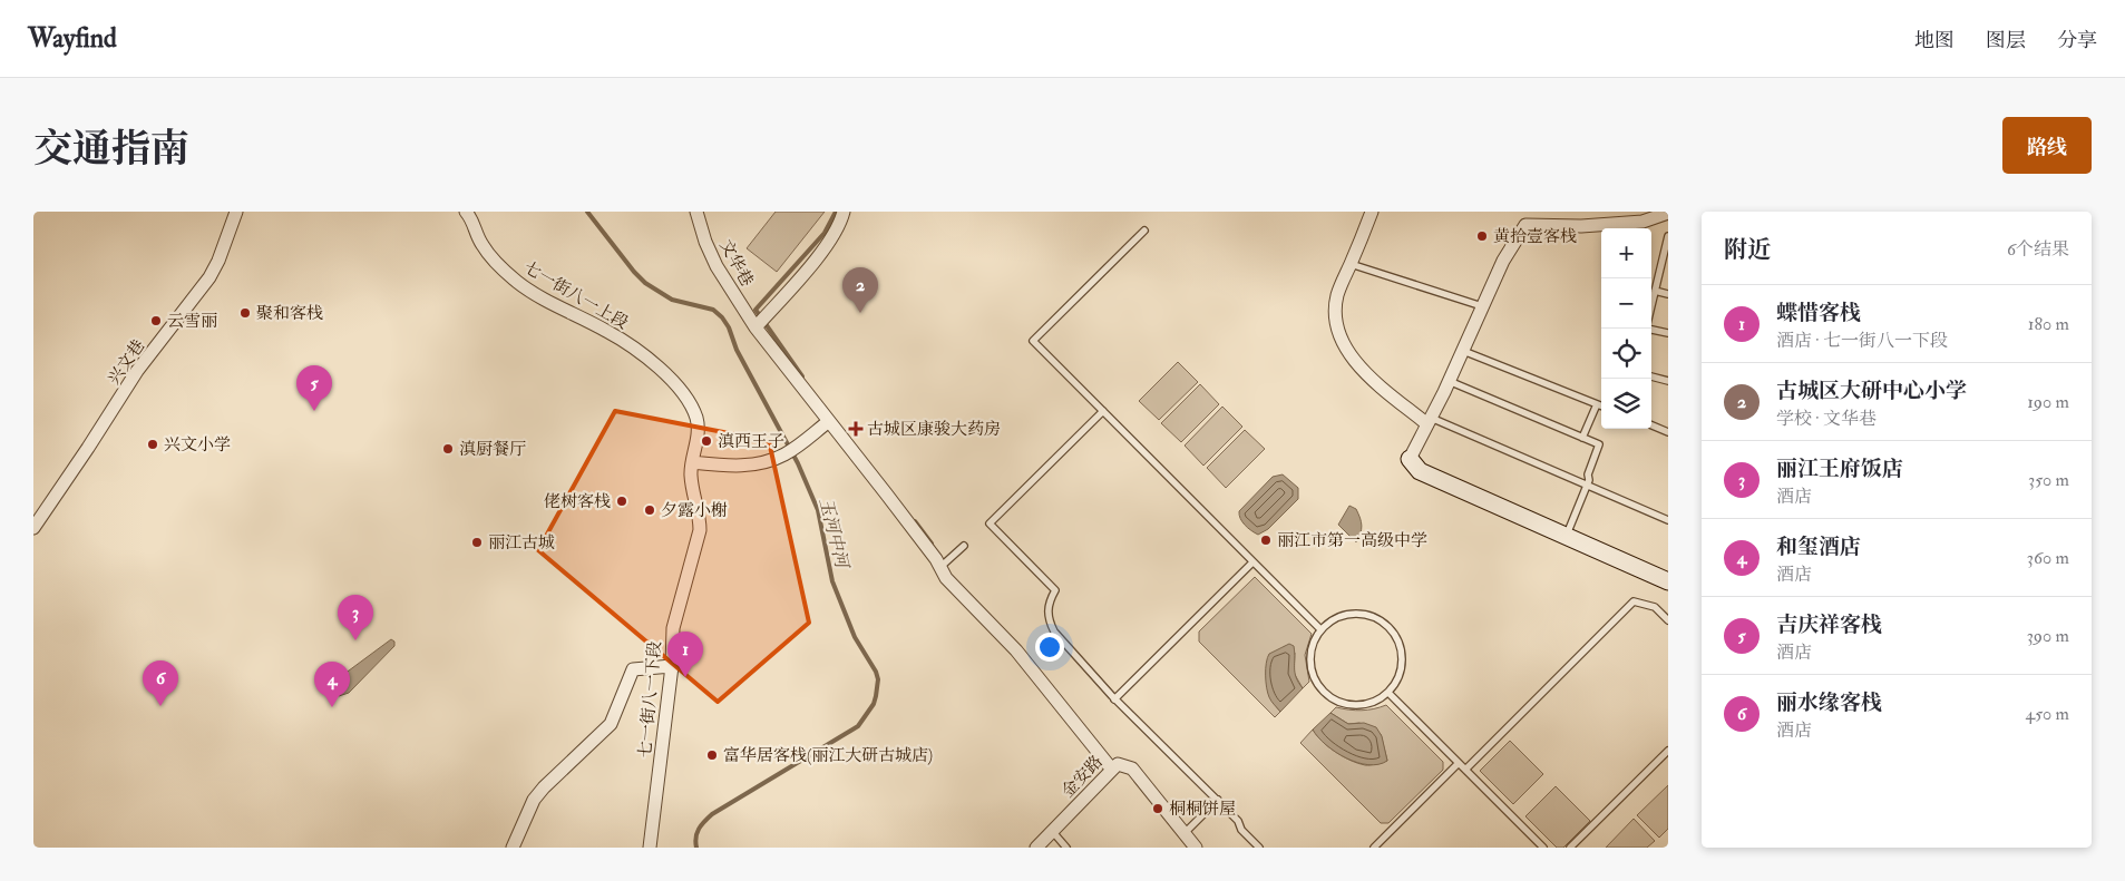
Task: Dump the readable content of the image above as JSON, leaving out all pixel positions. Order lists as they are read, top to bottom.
{
  "streets": {
    "street": [
      "文华巷",
      "七一街八一上段",
      "兴文巷",
      "七一街八一下段",
      "金安路"
    ]
  },
  "crossings": [
    ["文华巷", "金安路"],
    ["七一街八一上段", "七一街八一下段"]
  ],
  "water": ["玉河中河"],
  "places": {
    "other": [
      "黄拾壹客栈",
      "聚和客栈",
      "云雪丽",
      "滇西王子",
      "兴文小学",
      "滇厨餐厅",
      "佬树客栈",
      "夕露小榭",
      "丽江市第一高级中学",
      "丽江古城",
      "富华居客栈(丽江大研古城店)",
      "桐桐饼屋"
    ],
    "health": ["古城区康骏大药房"]
  },
  "page": {
    "header": "Wayfind",
    "nav": ["地图", "图层", "分享"],
    "title": "交通指南",
    "buttons": "路线",
    "heading": ["附近", "6个结果"],
    "map_buttons": ["+", "−"],
    "pins": [
      "2",
      "5",
      "3",
      "1",
      "6",
      "4"
    ],
    "list": [
      {
        "mark": "1",
        "name": "蝶惜客栈",
        "note": "酒店 · 七一街八一下段",
        "value": "180 m"
      },
      {
        "mark": "2",
        "name": "古城区大研中心小学",
        "note": "学校 · 文华巷",
        "value": "190 m"
      },
      {
        "mark": "3",
        "name": "丽江王府饭店",
        "note": "酒店",
        "value": "350 m"
      },
      {
        "mark": "4",
        "name": "和玺酒店",
        "note": "酒店",
        "value": "360 m"
      },
      {
        "mark": "5",
        "name": "吉庆祥客栈",
        "note": "酒店",
        "value": "390 m"
      },
      {
        "mark": "6",
        "name": "丽水缘客栈",
        "note": "酒店",
        "value": "450 m"
      }
    ]
  }
}
